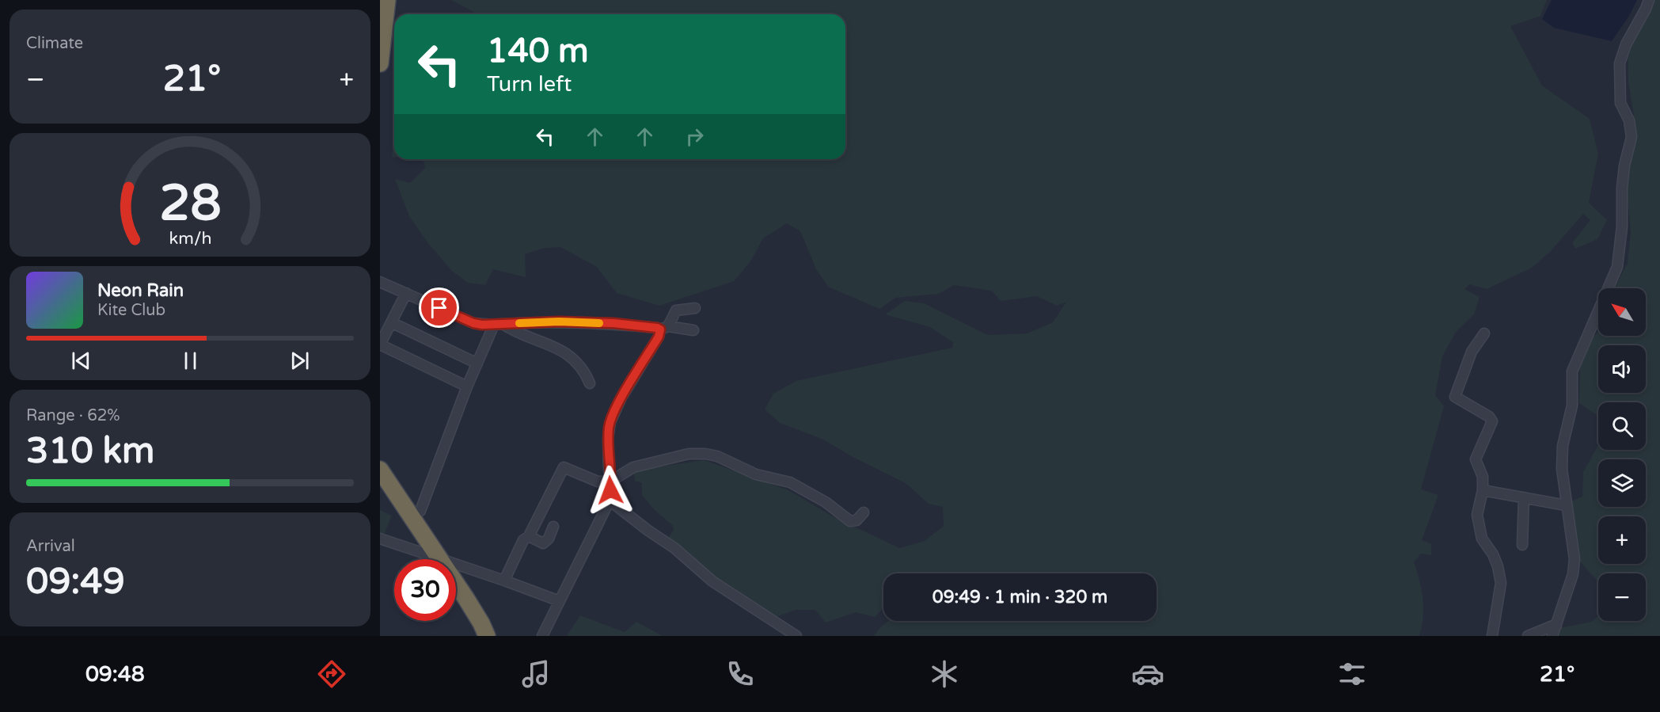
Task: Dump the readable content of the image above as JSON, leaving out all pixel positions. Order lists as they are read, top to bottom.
{
  "north": "top left",
  "page": {
    "tile": [
      "Climate",
      ["Range · 62%", "310 km"],
      ["Arrival", "09:49"]
    ],
    "turn": ["140 m", "Turn left"],
    "heat": ["−", "21°", "+"],
    "song": ["Neon Rain", "Kite Club"],
    "map_buttons": ["+", "−"],
    "limit": "30",
    "trip": "09:49 · 1 min · 320 m",
    "tabs": ["09:48", "21°"],
    "gauge": ["28", "km/h"]
  }
}
